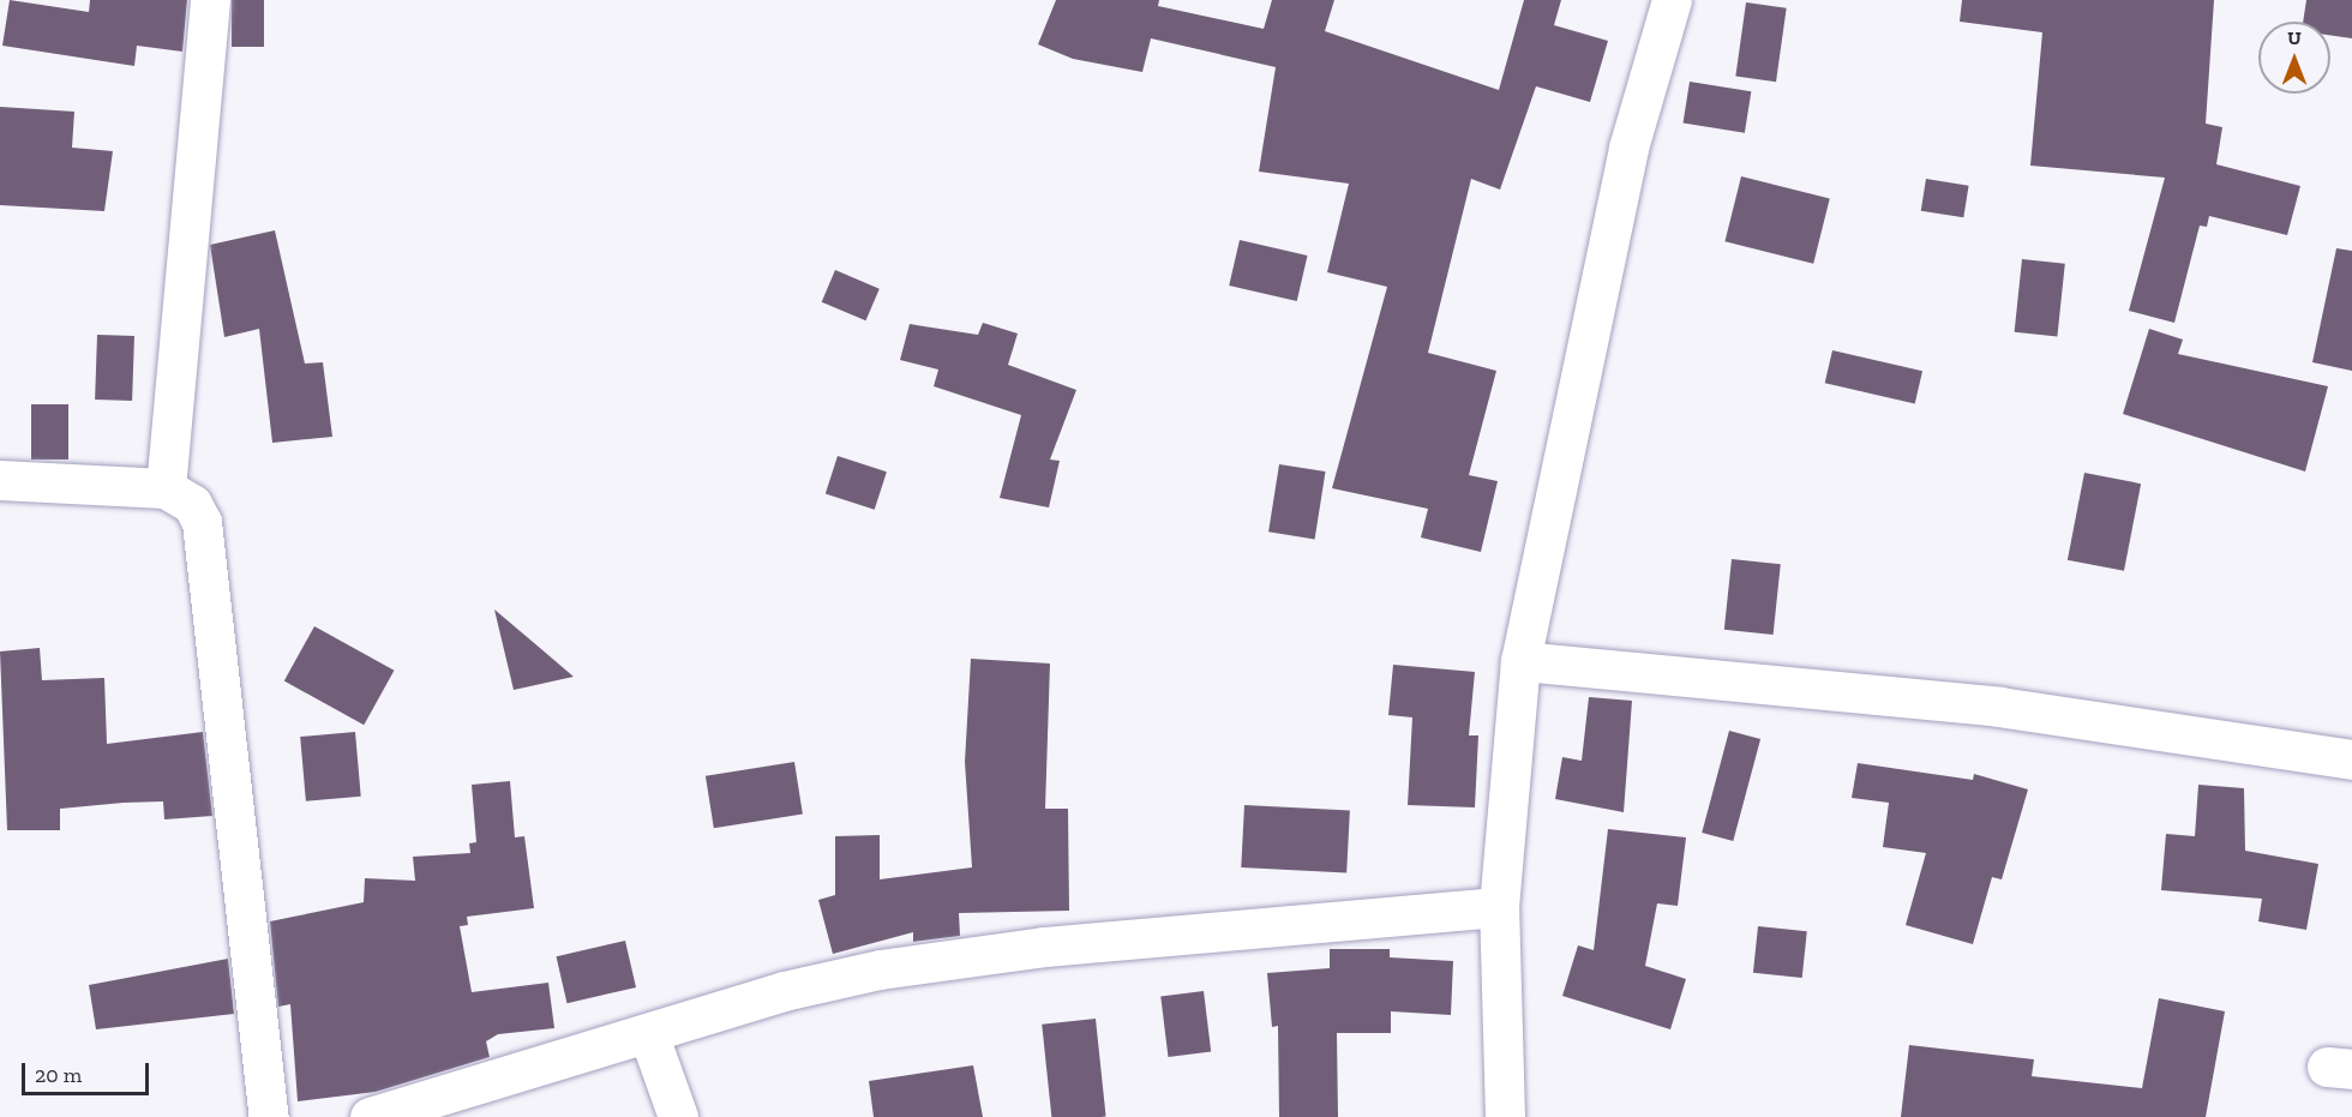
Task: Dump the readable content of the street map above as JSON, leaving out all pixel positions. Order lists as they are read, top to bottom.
{
  "scale_bar": "20 m",
  "north": "top"
}
